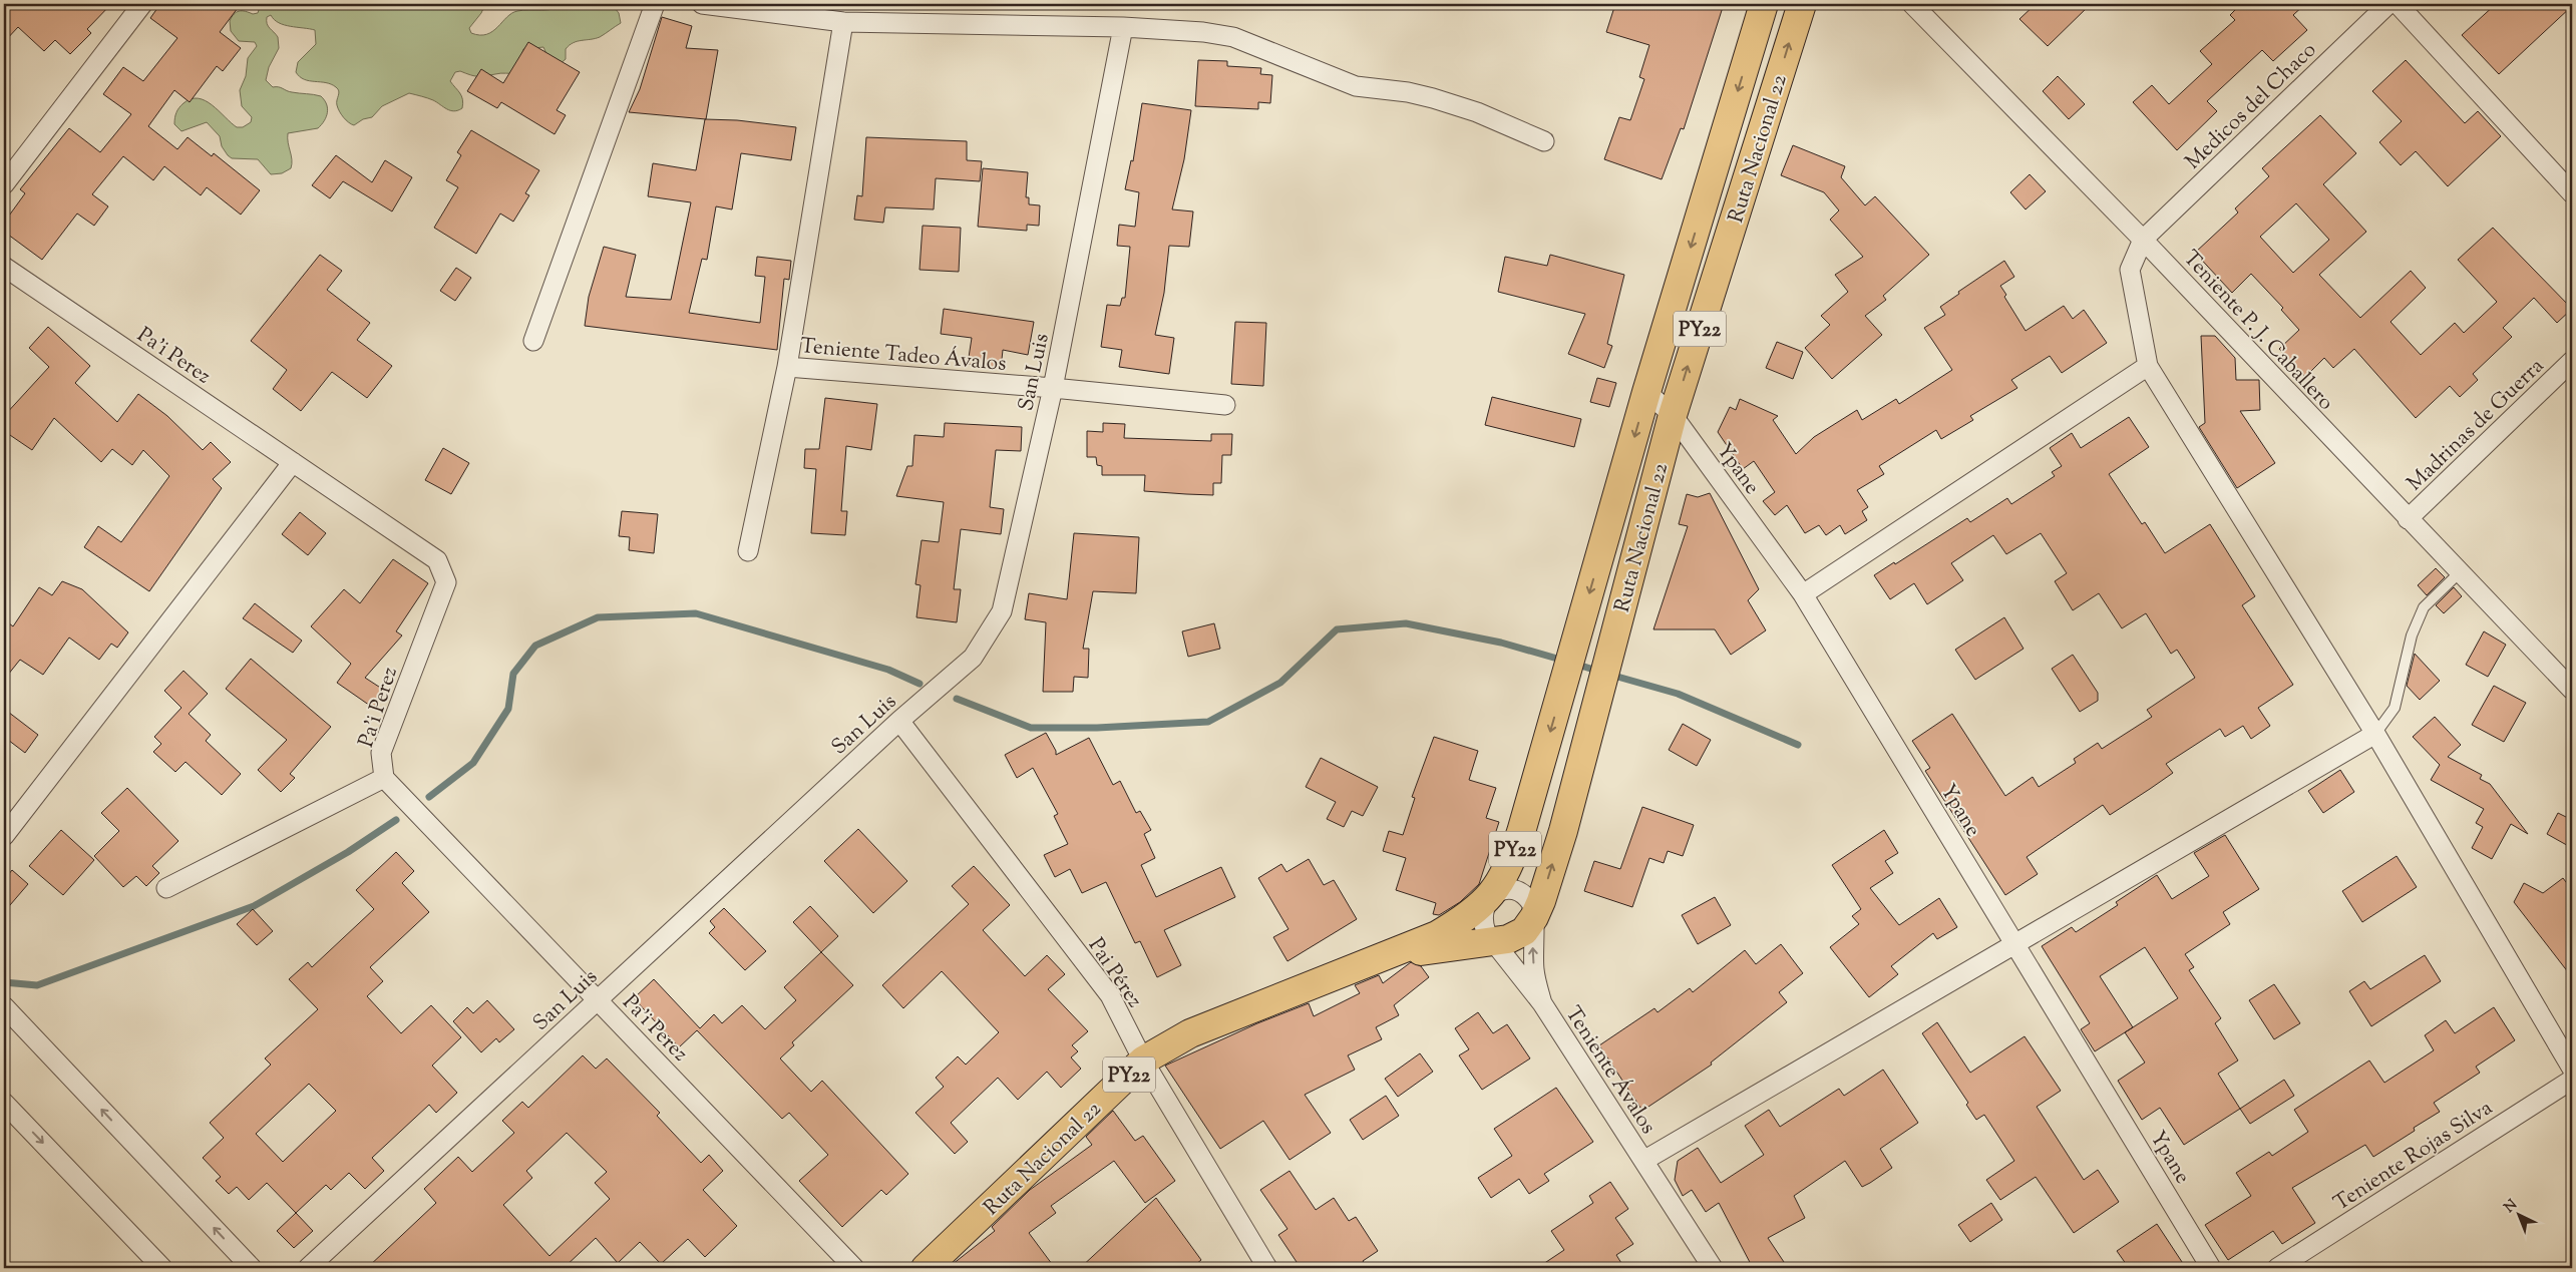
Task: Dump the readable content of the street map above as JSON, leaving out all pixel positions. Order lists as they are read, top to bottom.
{
  "streets": {
    "highway": ["Ruta Nacional 22", "PY22"],
    "street": [
      "Medicos del Chaco",
      "Teniente P. J. Caballero",
      "Teniente Tadeo Ávalos",
      "Pa'i Perez",
      "San Luis",
      "Madrinas de Guerra",
      "Ypane",
      "Pai Pérez",
      "Teniente Ávalos",
      "Teniente Rojas Silva"
    ]
  },
  "crossings": [
    ["Medicos del Chaco", "Teniente P. J. Caballero"],
    ["Ruta Nacional 22", "Ypane"],
    ["Ruta Nacional 22", "Pai Pérez"],
    ["Ruta Nacional 22", "Teniente Ávalos"],
    ["Teniente P. J. Caballero", "Madrinas de Guerra"],
    ["Teniente Tadeo Ávalos", "San Luis"],
    ["Pa'i Perez", "San Luis"],
    ["San Luis", "Pai Pérez"]
  ],
  "north": "top left"
}
